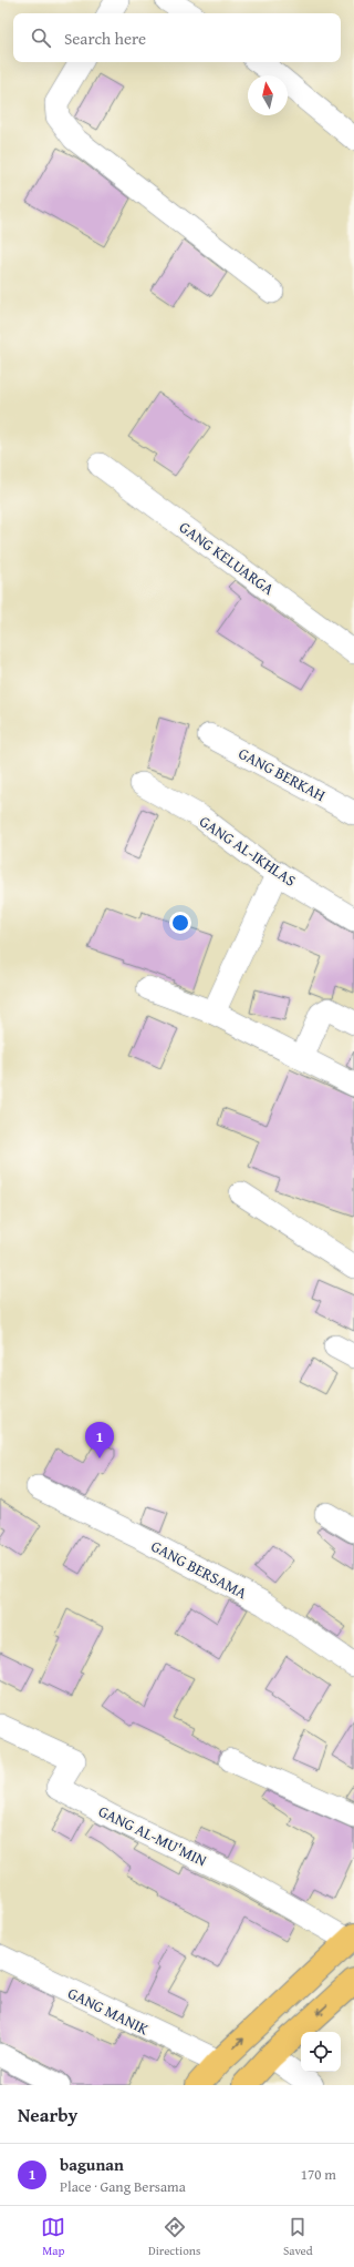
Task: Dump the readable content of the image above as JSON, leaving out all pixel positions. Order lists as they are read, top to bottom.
{
  "streets": {
    "street": [
      "GANG KELUARGA",
      "GANG BERKAH",
      "GANG AL-IKHLAS",
      "GANG BERSAMA",
      "GANG AL-MU'MIN",
      "GANG MANIK"
    ]
  },
  "north": "top",
  "page": {
    "search": "Search here",
    "pins": "1",
    "heading": "Nearby",
    "list": [
      {
        "mark": "1",
        "name": "bagunan",
        "note": "Place · Gang Bersama",
        "value": "170 m"
      }
    ],
    "nav": ["Map", "Directions", "Saved"]
  }
}
